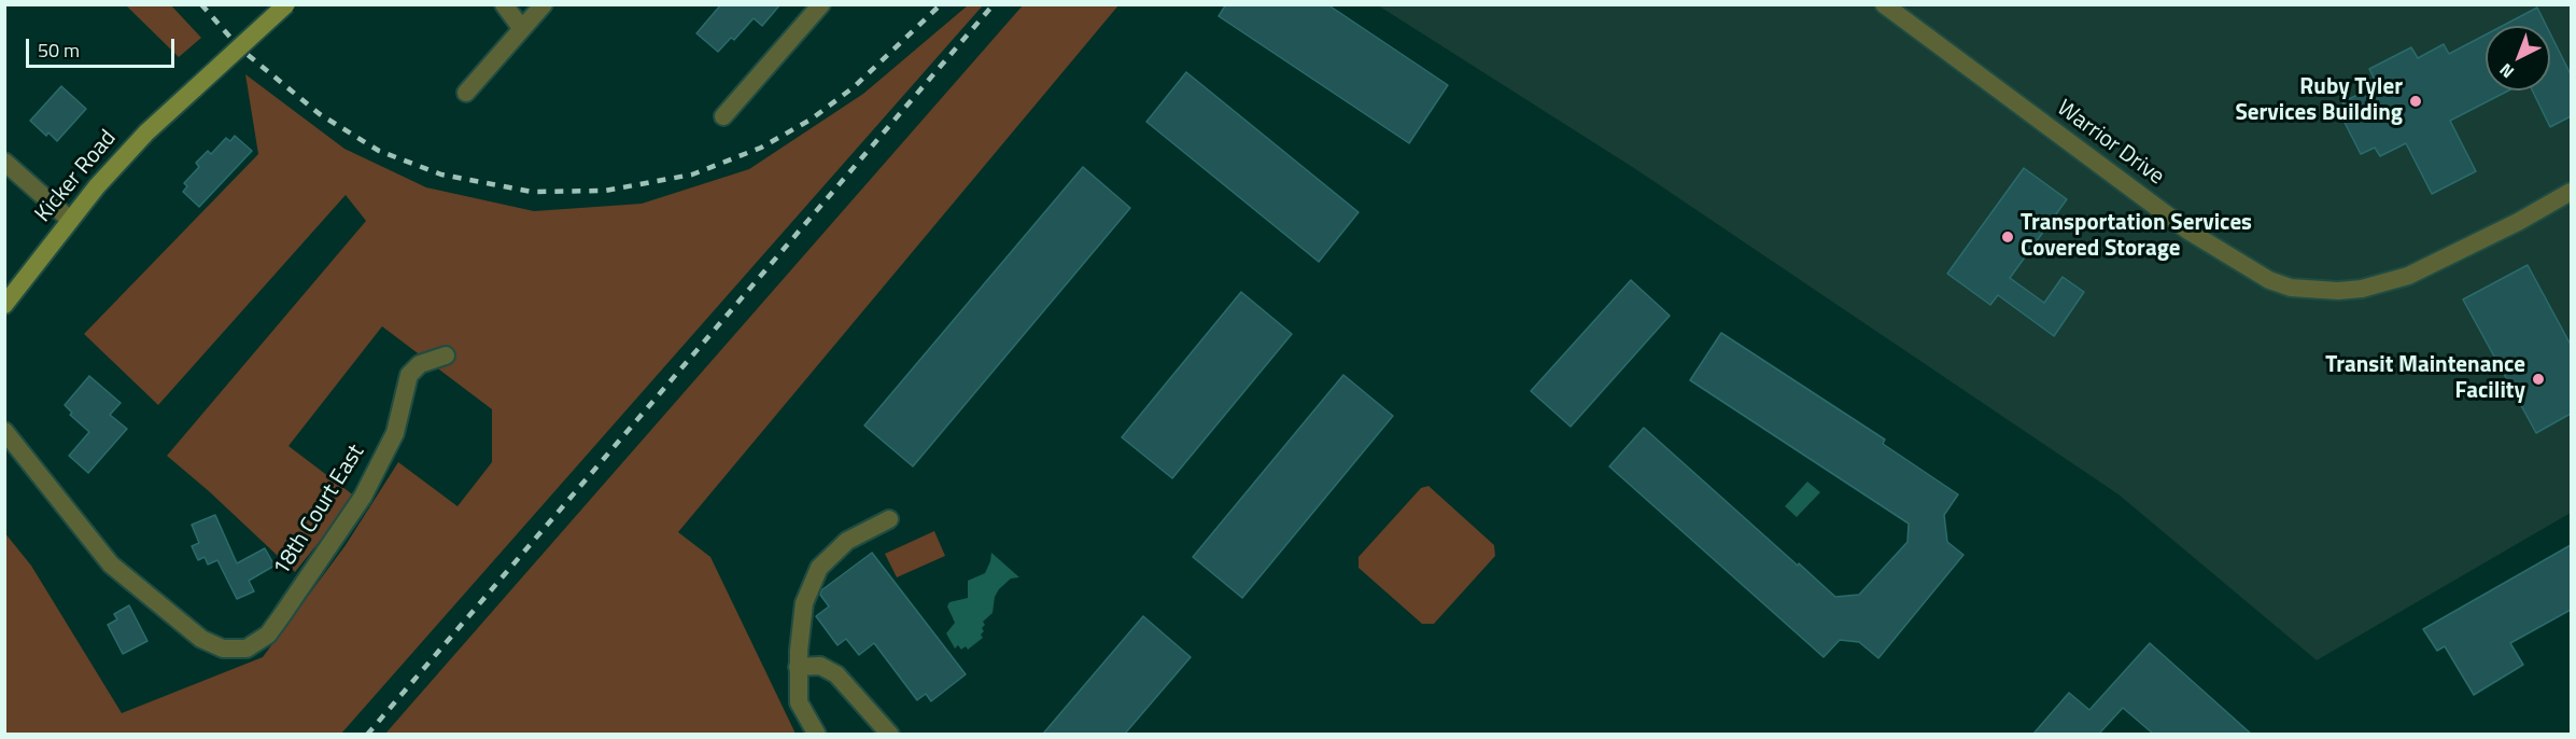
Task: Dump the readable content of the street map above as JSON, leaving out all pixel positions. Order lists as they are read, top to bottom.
{
  "streets": {
    "main road": ["Kicker Road"],
    "street": ["Warrior Drive", "18th Court East"]
  },
  "places": ["Ruby Tyler Services Building", "Transportation Services Covered Storage", "Transit Maintenance Facility"],
  "scale_bar": "50 m",
  "north": "bottom left"
}
